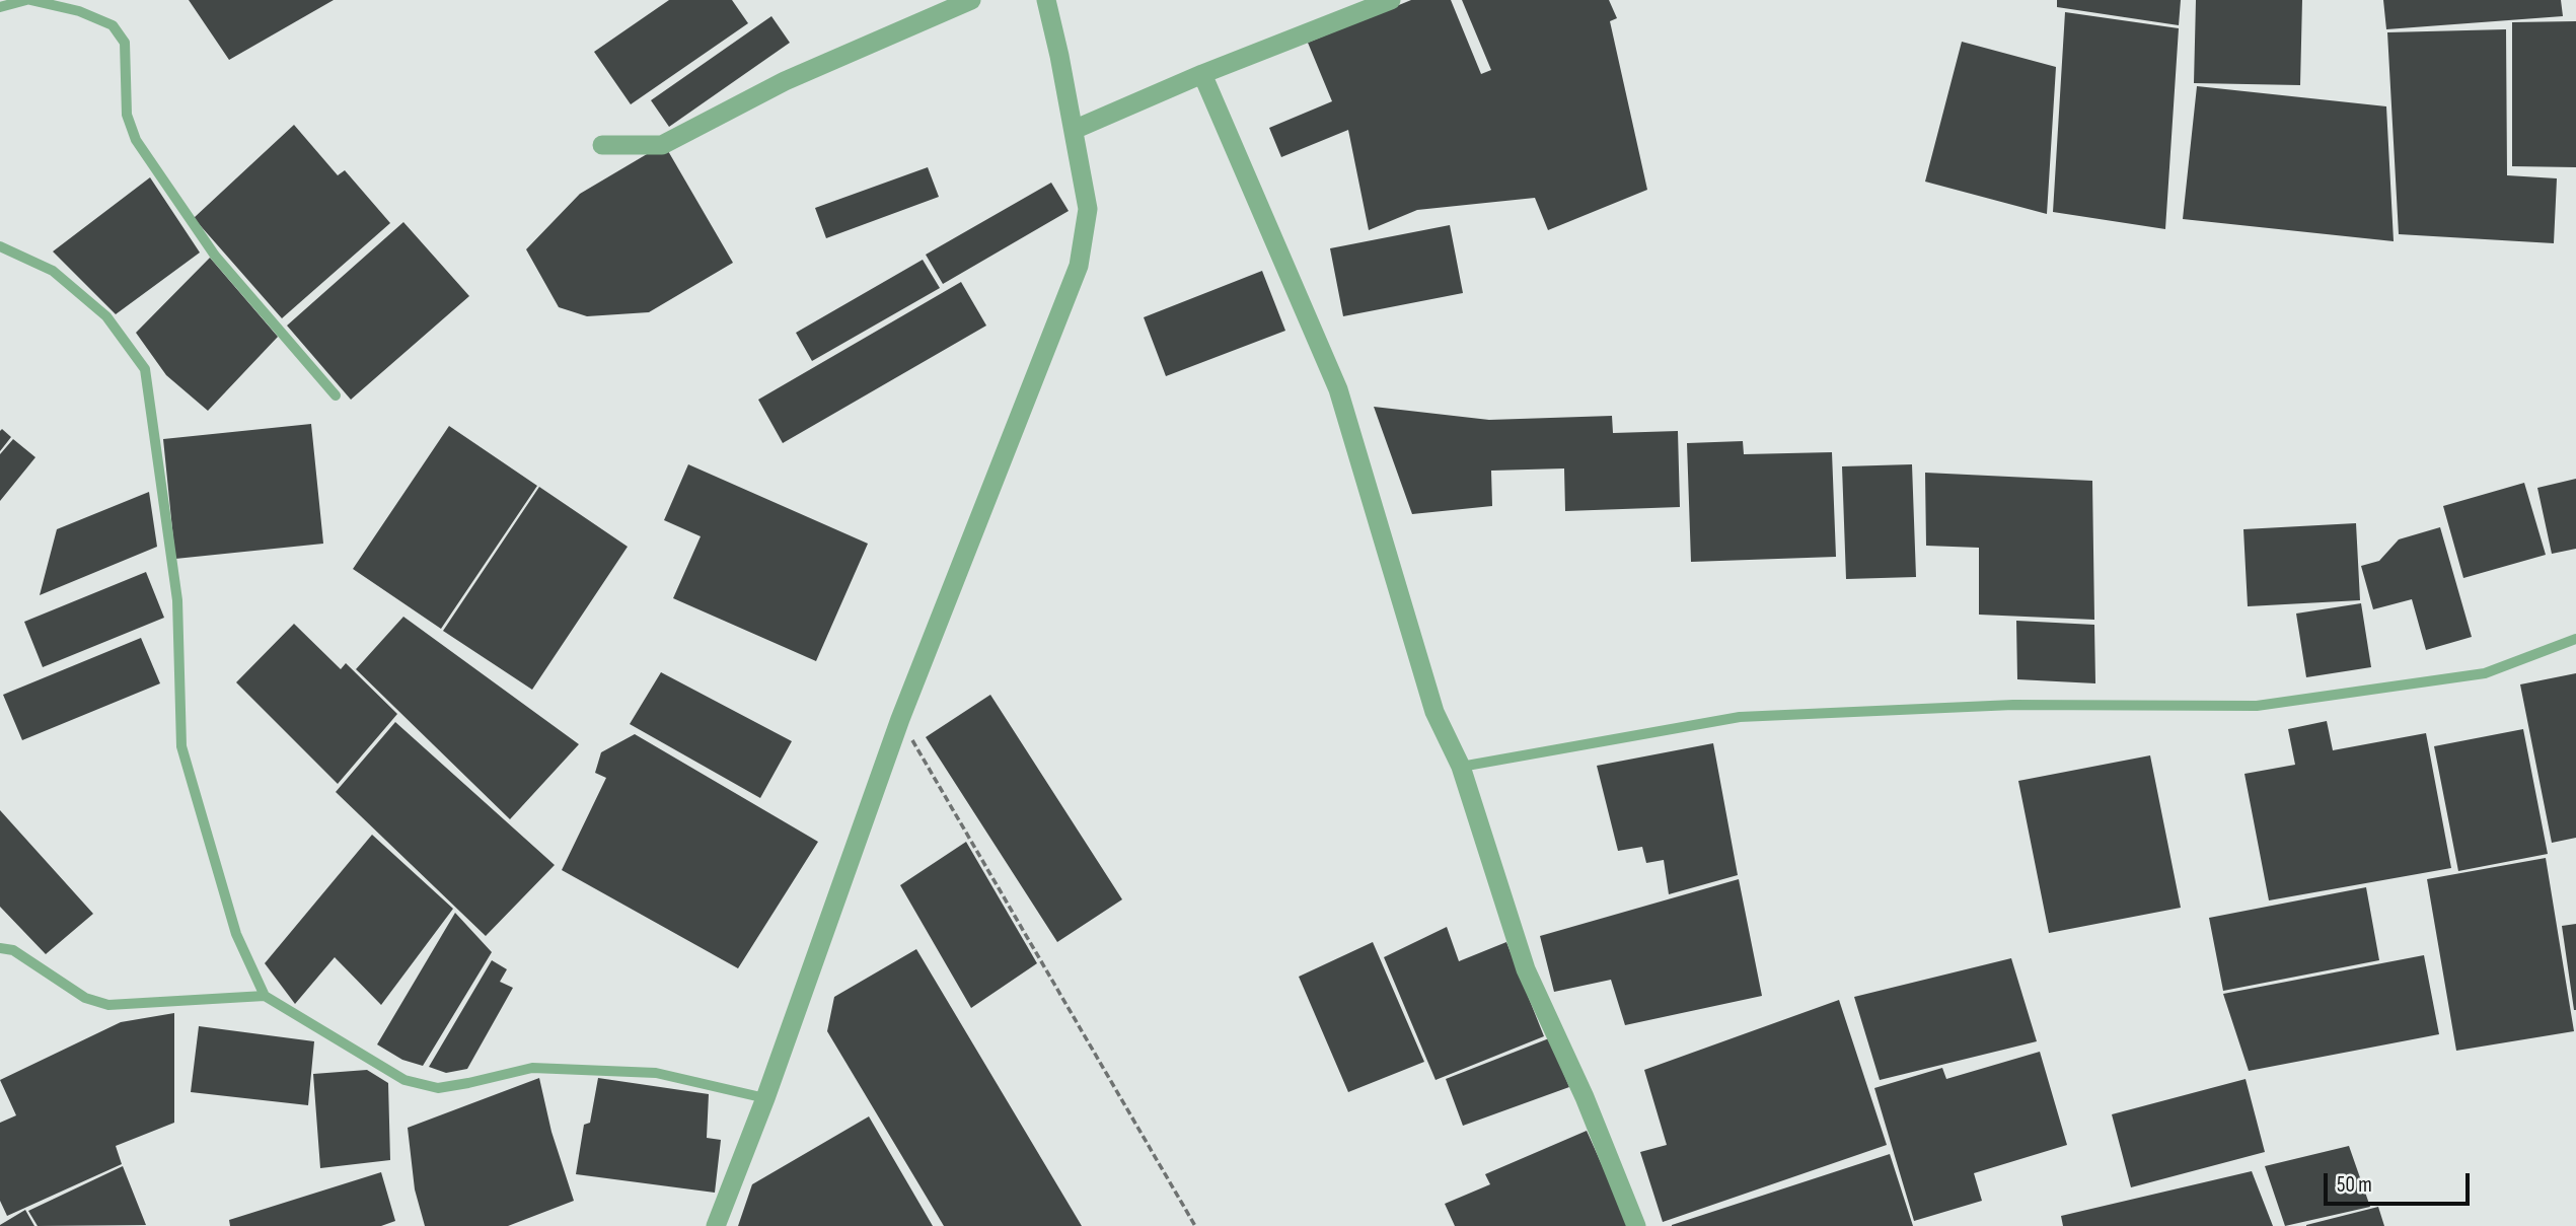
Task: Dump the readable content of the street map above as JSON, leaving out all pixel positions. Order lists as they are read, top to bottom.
{
  "scale_bar": "50 m"
}
